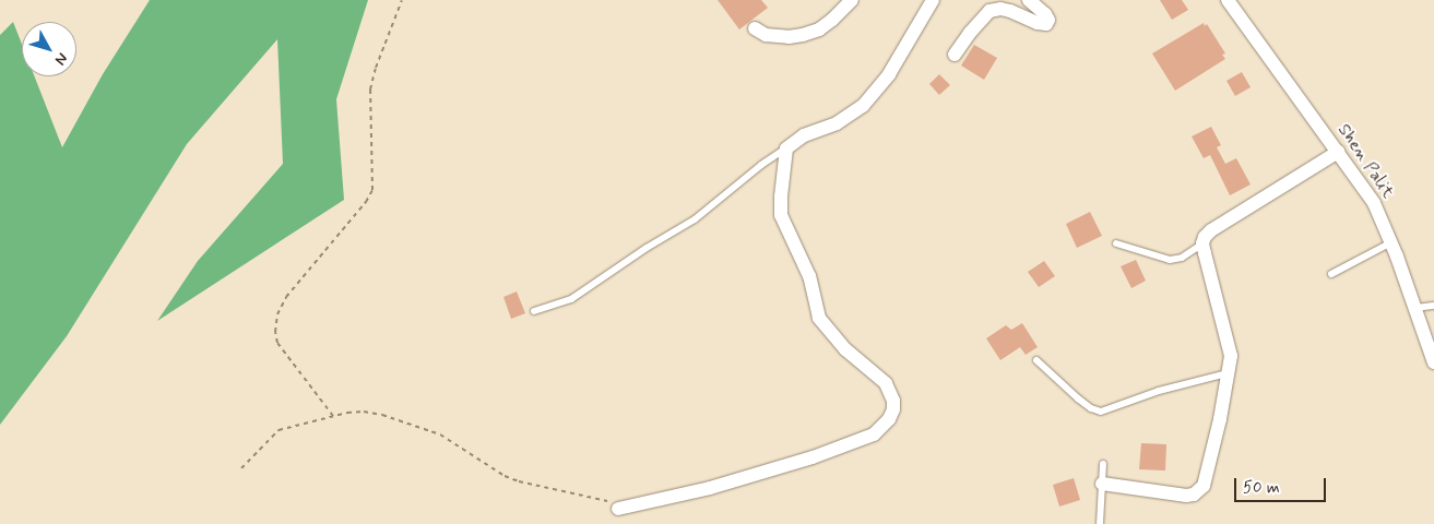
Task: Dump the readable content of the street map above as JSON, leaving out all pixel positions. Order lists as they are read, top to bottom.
{
  "streets": {
    "street": ["Shen Palit"]
  },
  "scale_bar": "50 m",
  "north": "bottom right"
}
